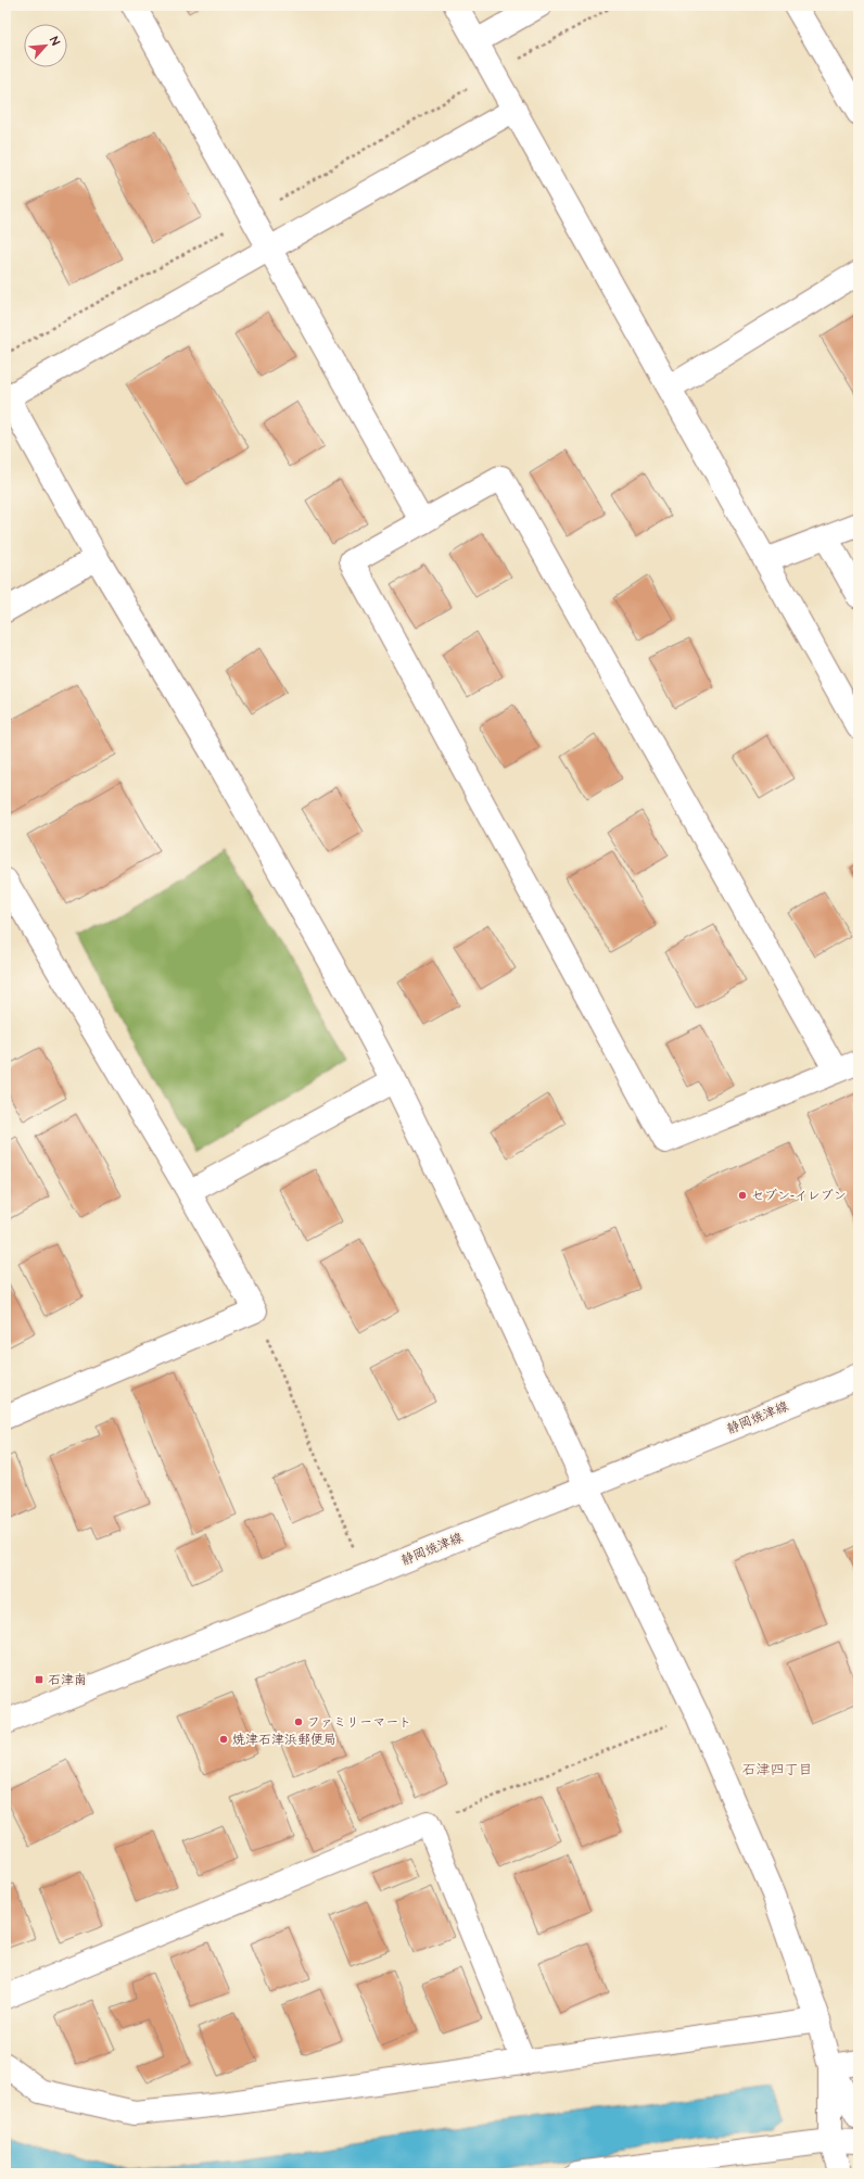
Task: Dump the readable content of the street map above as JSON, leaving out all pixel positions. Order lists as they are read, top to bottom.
{
  "streets": {
    "street": ["静岡焼津線"]
  },
  "districts": ["石津四丁目"],
  "places": {
    "other": ["セブン-イレブン", "ファミリーマート", "焼津石津浜郵便局"],
    "transit": ["石津南"]
  },
  "north": "top right"
}
